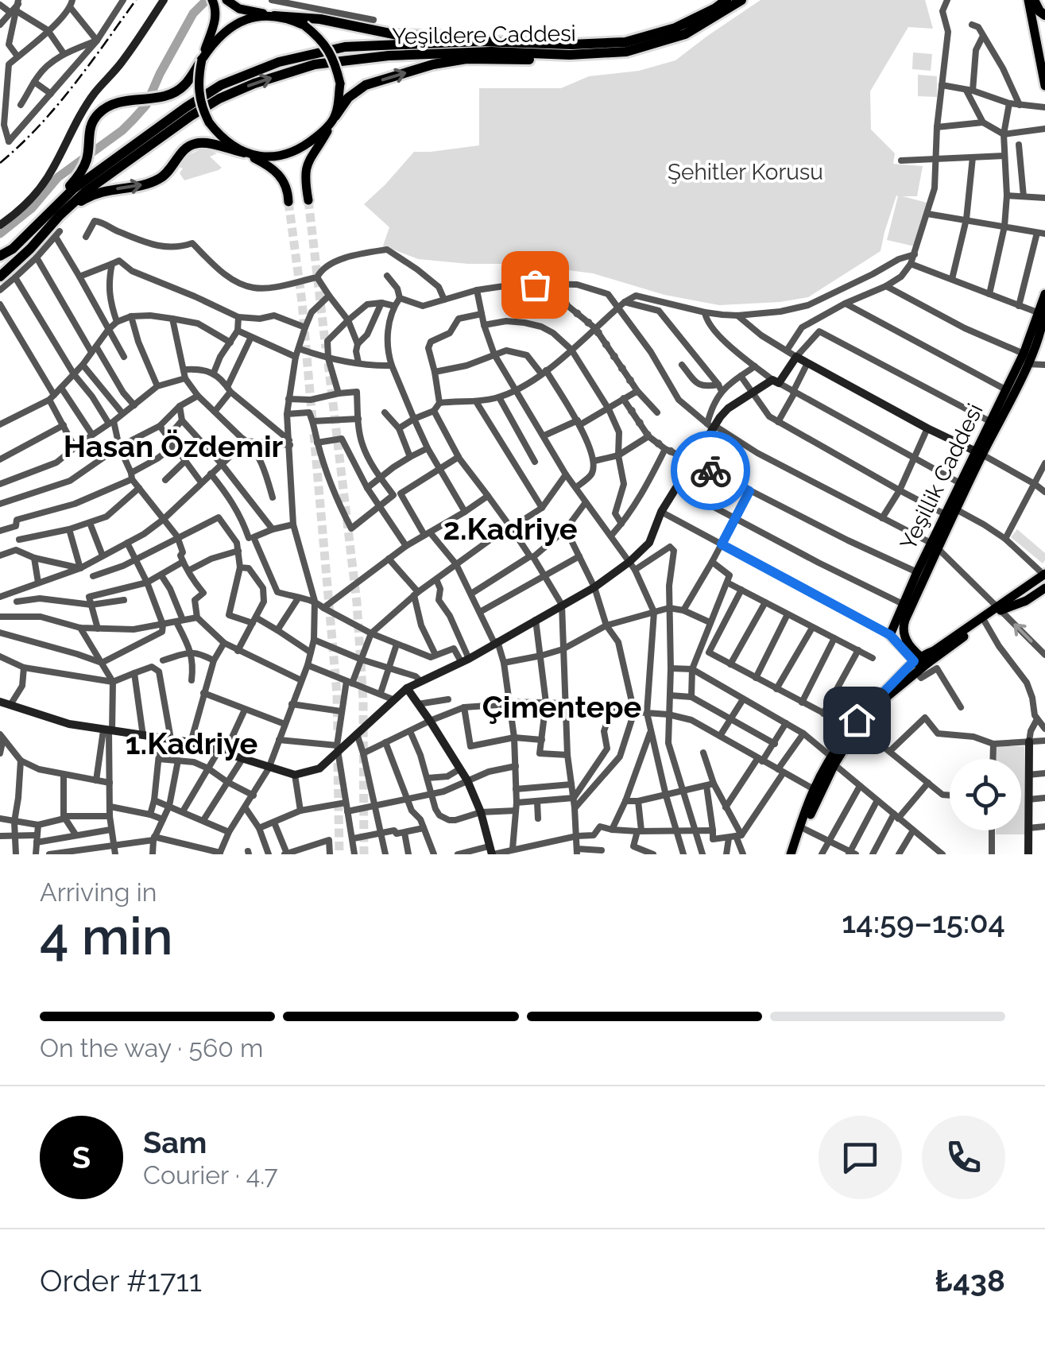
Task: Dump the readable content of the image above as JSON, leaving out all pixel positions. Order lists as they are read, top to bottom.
{
  "streets": {
    "highway": ["Yeşildere Caddesi"],
    "main road": ["Yeşillik Caddesi"]
  },
  "districts": [
    "Hasan Özdemir",
    "2.Kadriye",
    "Çimentepe",
    "1.Kadriye"
  ],
  "parks": ["Şehitler Korusu"],
  "page": {
    "heading": ["4 min", "Arriving in", "14:59–15:04"],
    "panel": [
      "Sam",
      "Courier · 4.7",
      "Order #1711",
      "₺438"
    ],
    "bar": "On the way · 560 m",
    "round": "S"
  }
}
